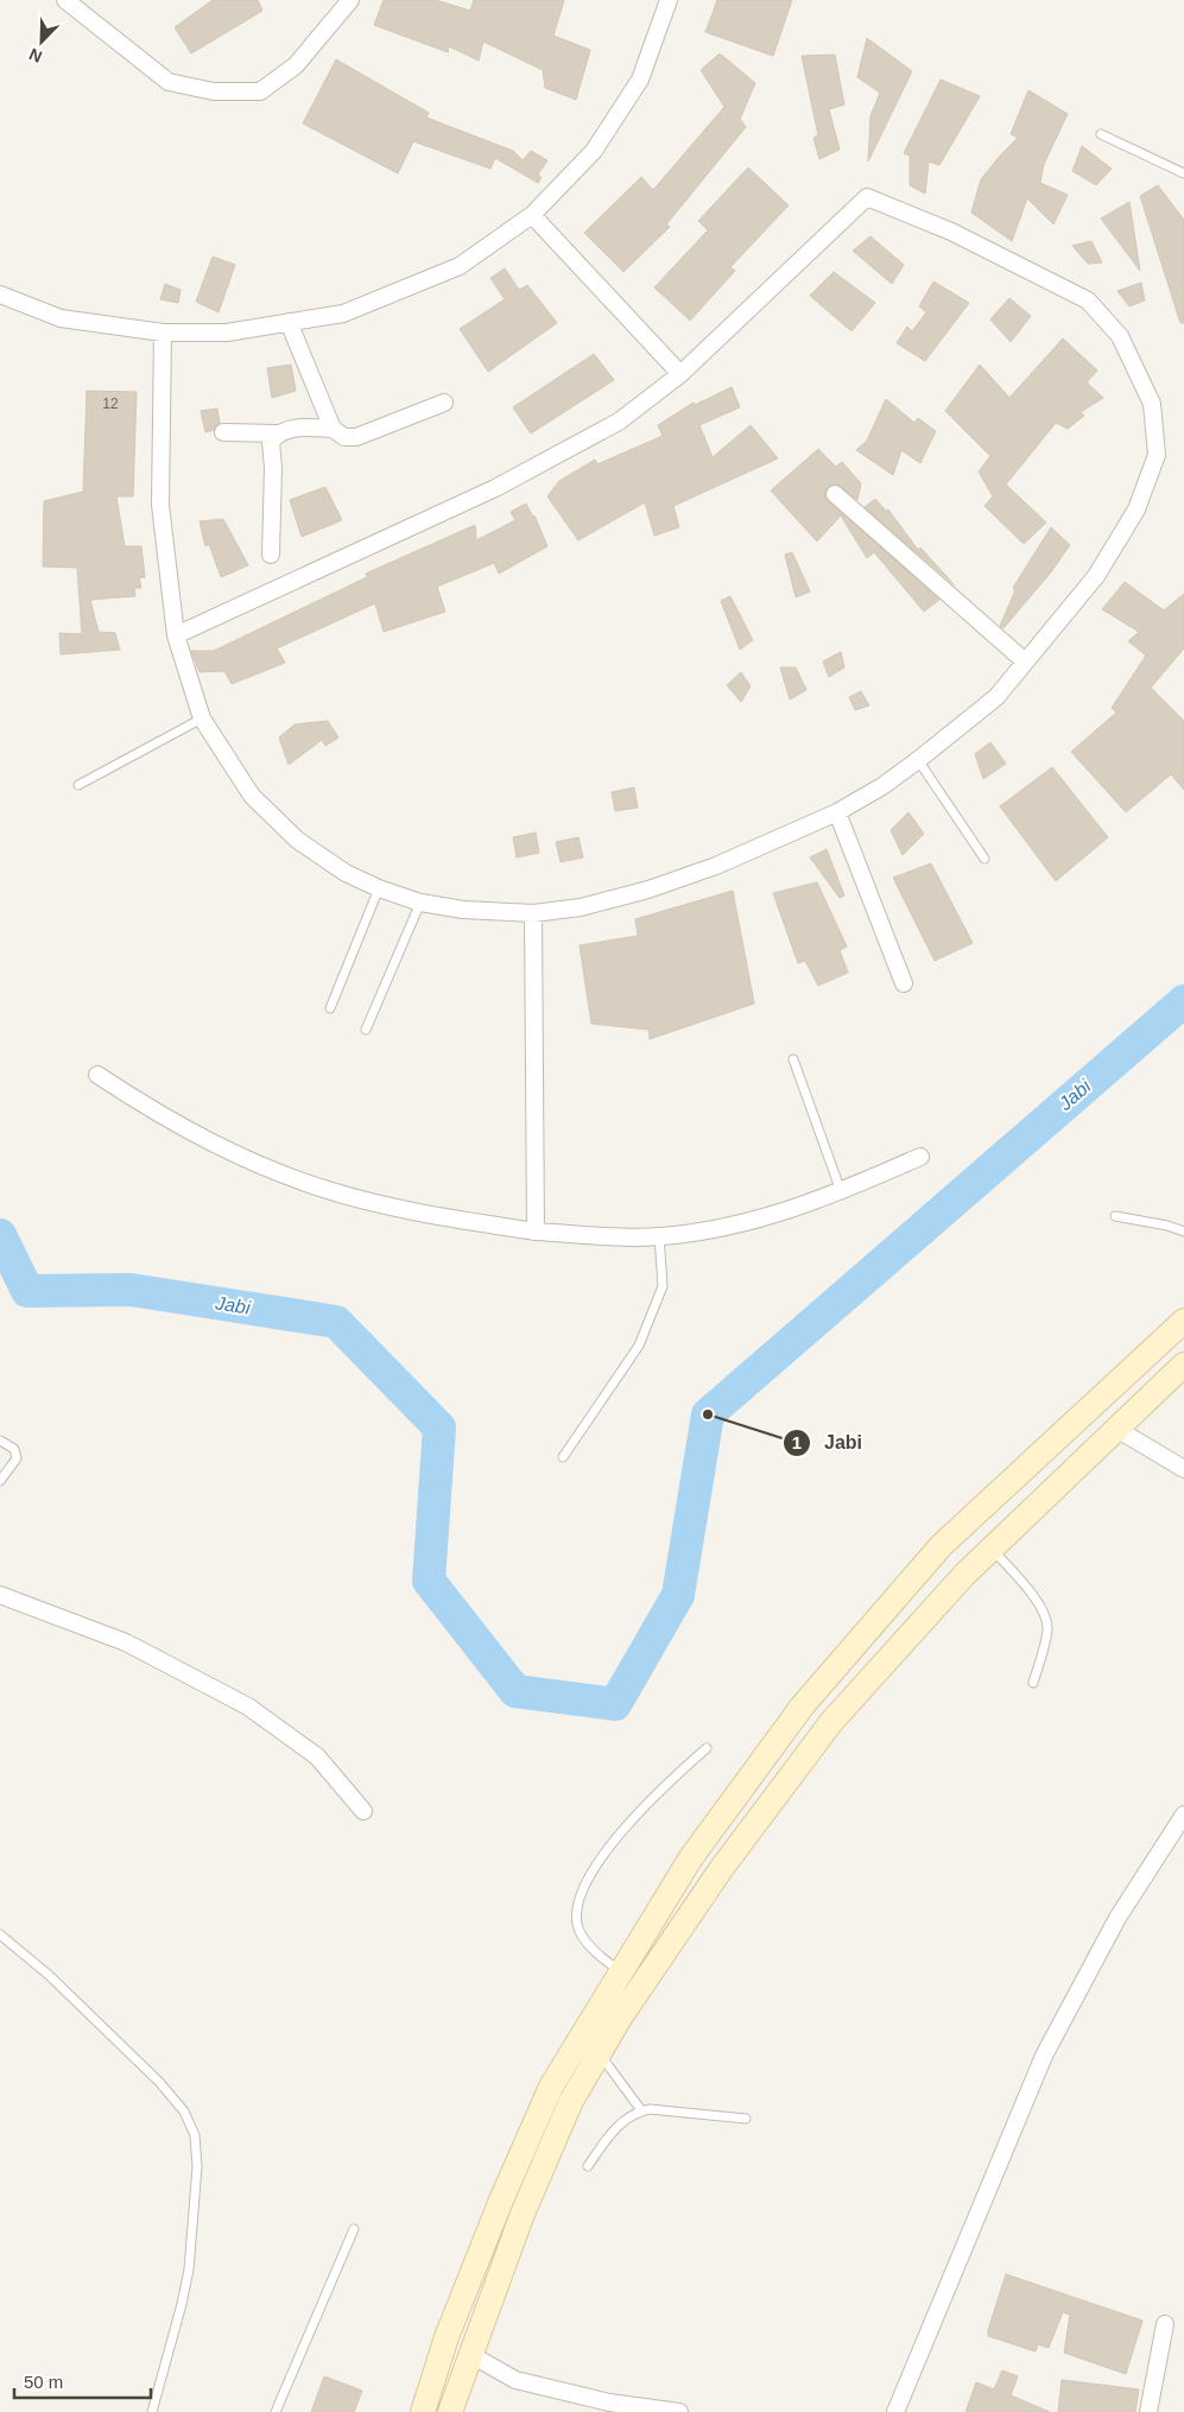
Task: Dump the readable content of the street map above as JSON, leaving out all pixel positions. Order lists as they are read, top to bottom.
{
  "water": ["Jabi"],
  "places": ["Jabi"],
  "house_numbers": ["12"],
  "scale_bar": "50 m",
  "north": "bottom left"
}
